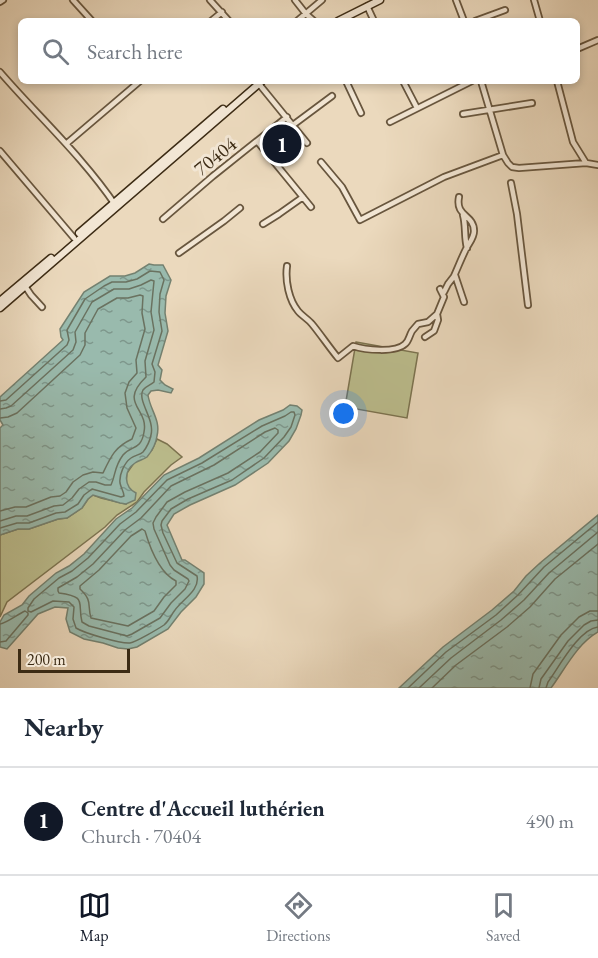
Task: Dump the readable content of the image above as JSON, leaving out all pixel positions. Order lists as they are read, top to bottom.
{
  "streets": {
    "street": ["70404"]
  },
  "scale_bar": "200 m",
  "page": {
    "search": "Search here",
    "pins": "1",
    "scale": "200 m",
    "heading": "Nearby",
    "list": [
      {
        "mark": "1",
        "name": "Centre d'Accueil luthérien",
        "note": "Church · 70404",
        "value": "490 m"
      }
    ],
    "nav": ["Map", "Directions", "Saved"]
  }
}
